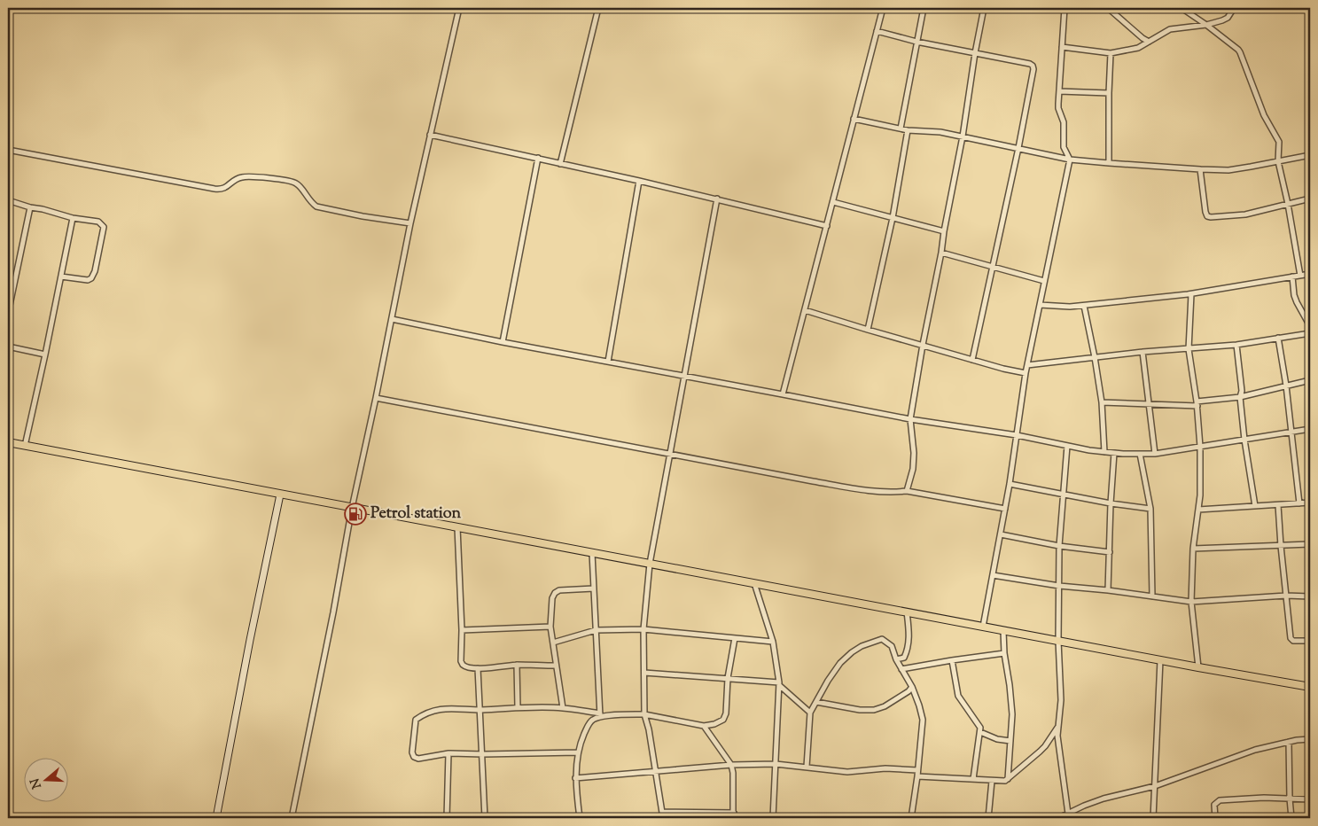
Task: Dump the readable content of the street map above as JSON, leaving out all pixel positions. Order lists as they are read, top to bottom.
{
  "places": {
    "fuel station": ["Petrol station"]
  },
  "north": "left"
}
